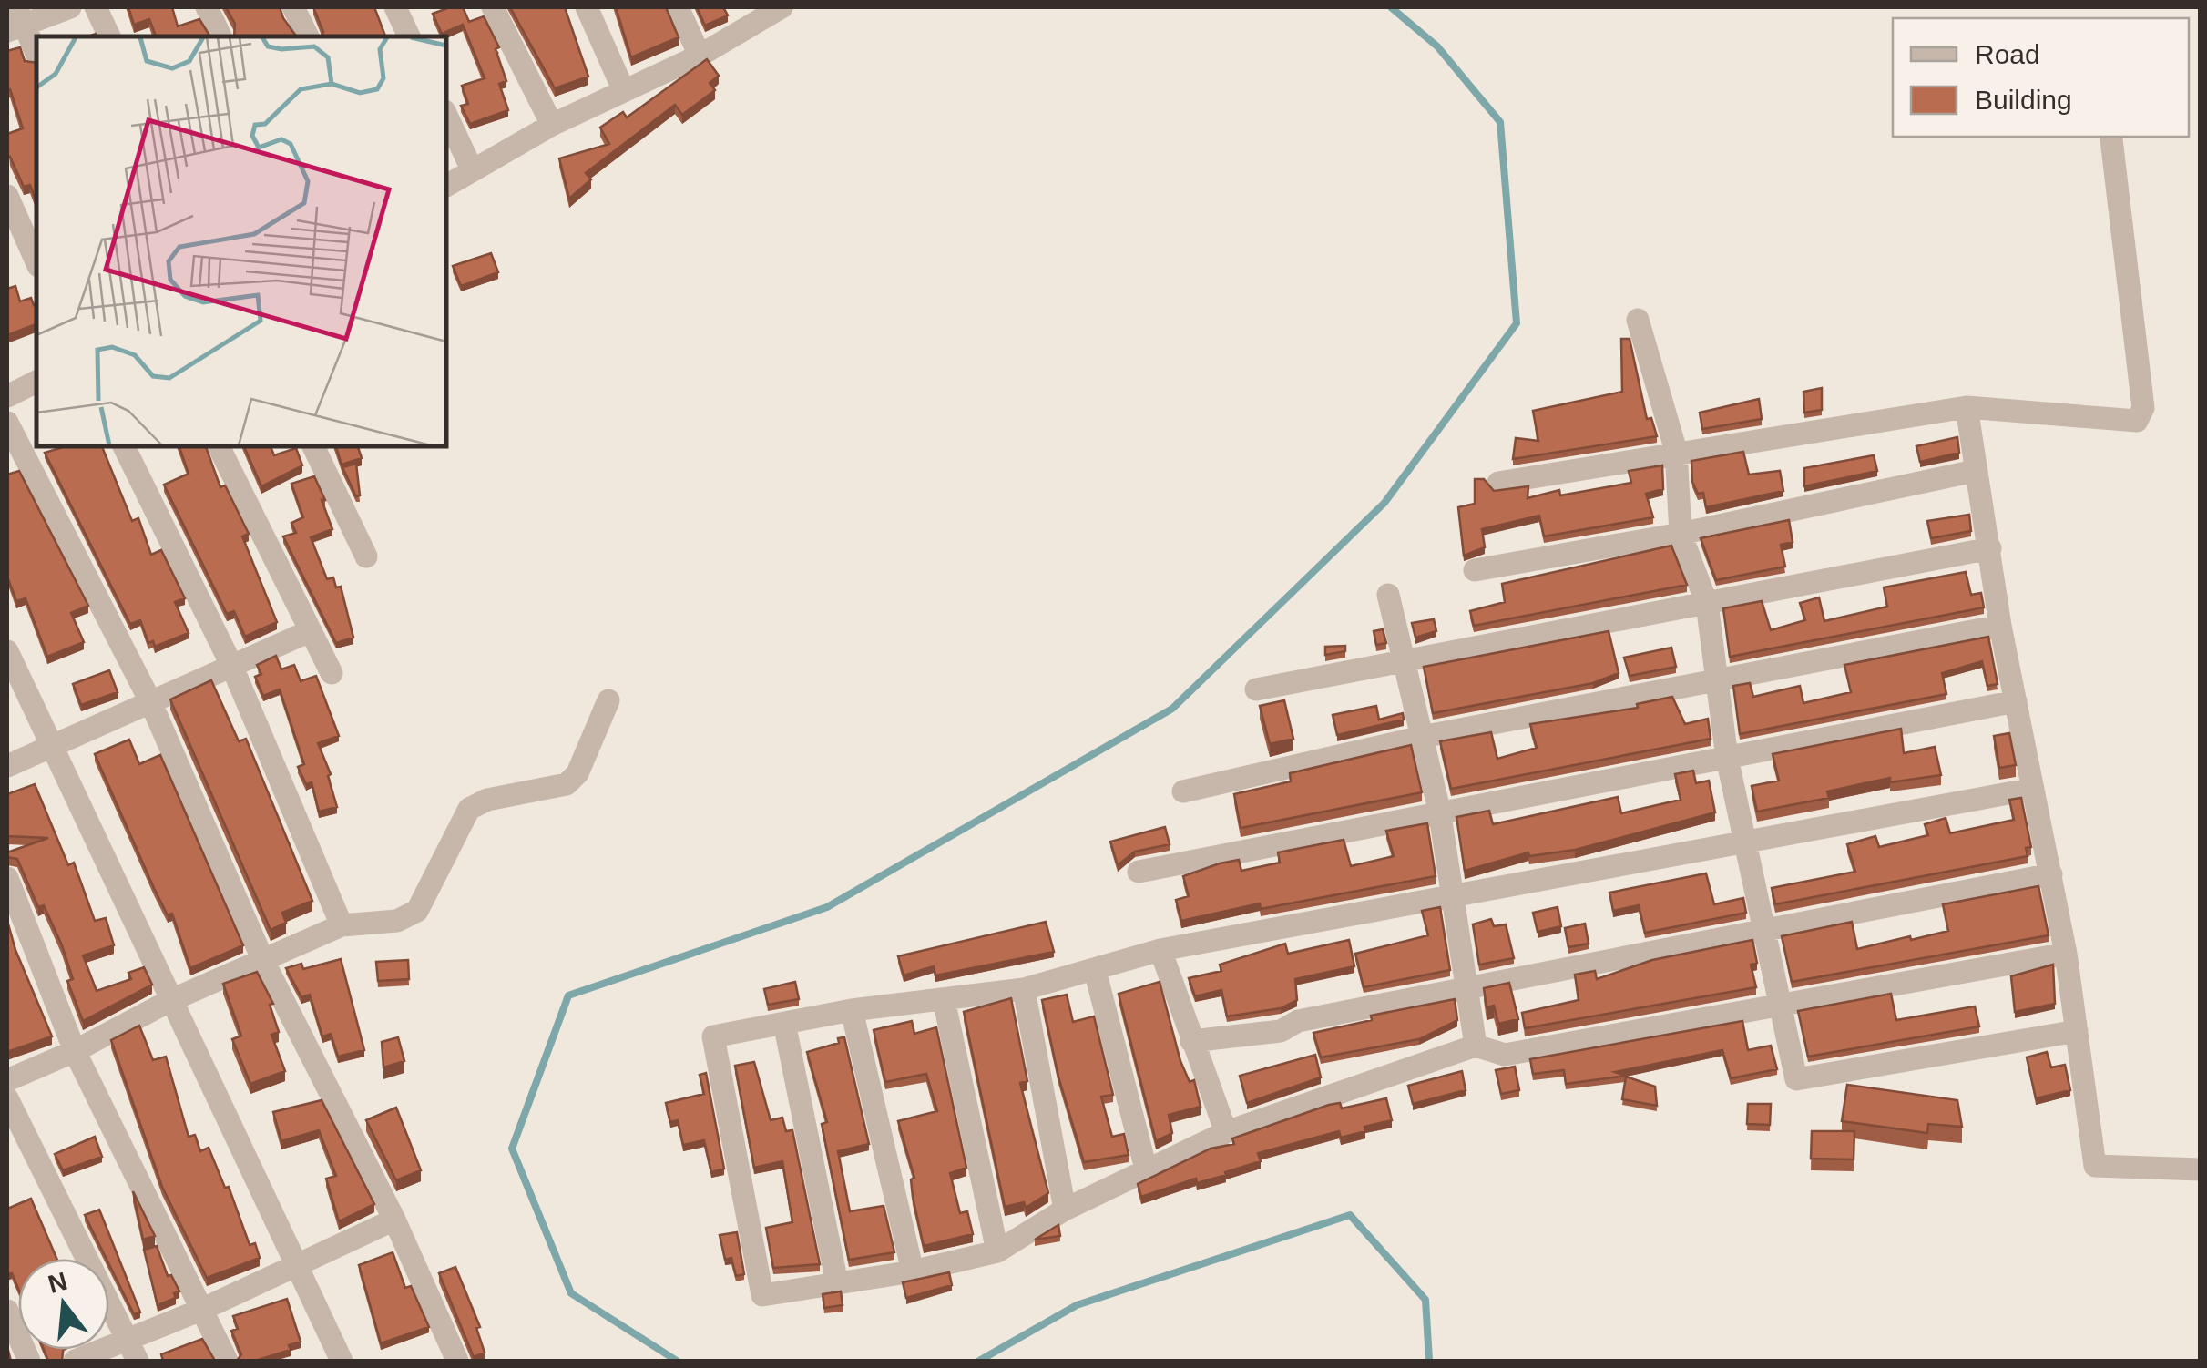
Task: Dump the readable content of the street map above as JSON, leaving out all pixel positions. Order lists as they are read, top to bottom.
{
  "legend": ["Road", "Building"],
  "north": "top"
}
